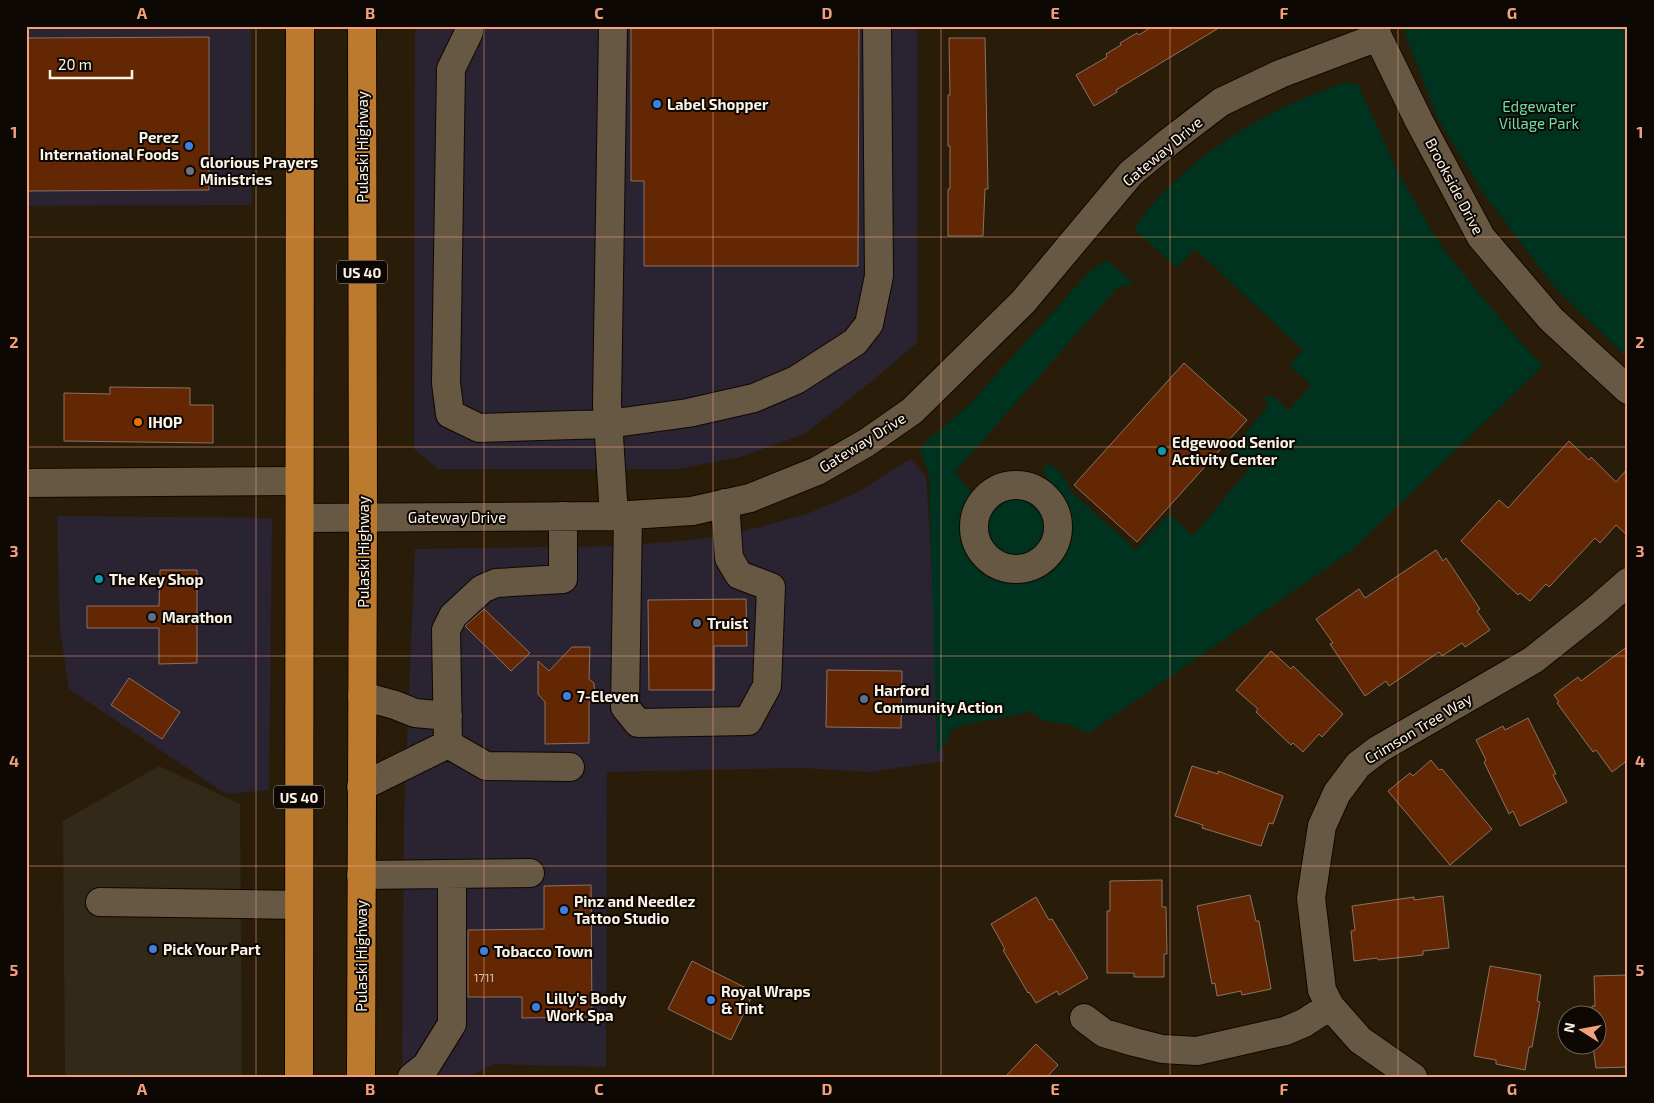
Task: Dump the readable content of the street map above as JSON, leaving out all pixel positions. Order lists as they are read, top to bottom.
{
  "streets": {
    "highway": ["Pulaski Highway", "US 40"],
    "street": ["Gateway Drive", "Brookside Drive", "Crimson Tree Way"]
  },
  "crossings": [
    ["Pulaski Highway", "Gateway Drive"],
    ["Gateway Drive", "Brookside Drive"],
    ["Gateway Drive", "US 40"]
  ],
  "parks": ["Edgewater Village Park"],
  "places": [
    "Label Shopper",
    "Perez International Foods",
    "Glorious Prayers Ministries",
    "IHOP",
    "Edgewood Senior Activity Center",
    "The Key Shop",
    "Marathon",
    "Truist",
    "7-Eleven",
    "Harford Community Action",
    "Pinz and Needlez Tattoo Studio",
    "Pick Your Part",
    "Tobacco Town",
    "Royal Wraps & Tint",
    "Lilly's Body Work Spa"
  ],
  "house_numbers": ["1711"],
  "scale_bar": "20 m",
  "north": "left",
  "grid": {
    "columns": [
      "A",
      "B",
      "C",
      "D",
      "E",
      "F",
      "G"
    ],
    "rows": [
      "1",
      "2",
      "3",
      "4",
      "5"
    ]
  }
}
